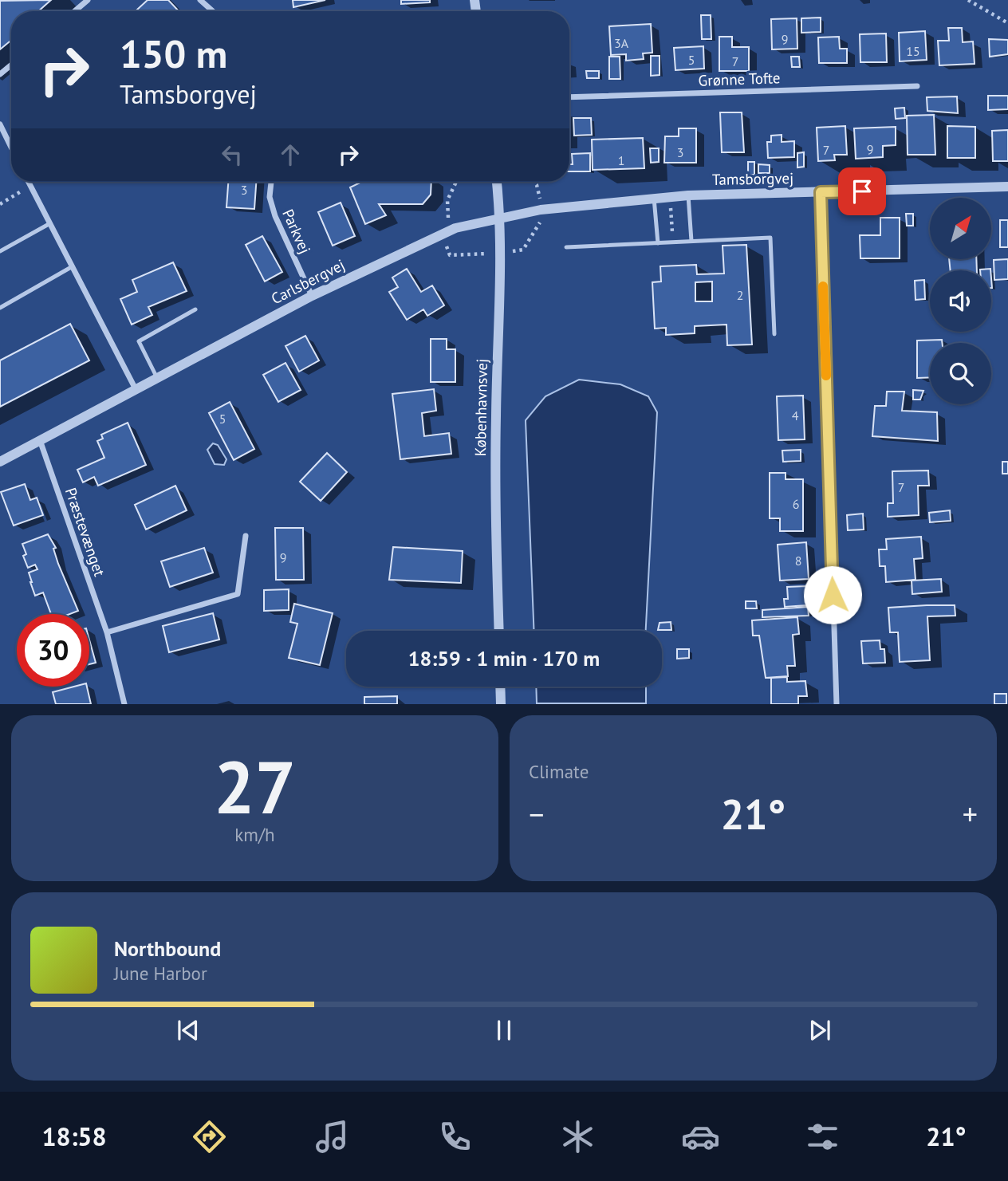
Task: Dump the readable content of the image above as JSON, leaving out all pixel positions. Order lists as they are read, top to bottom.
{
  "streets": {
    "street": [
      "Grønne Tofte",
      "Tamsborgvej",
      "Parkvej",
      "Carlsbergvej",
      "Københavnsvej",
      "Præstevænget"
    ]
  },
  "crossings": [
    ["Tamsborgvej", "Carlsbergvej"],
    ["Tamsborgvej", "Københavnsvej"],
    ["Parkvej", "Carlsbergvej"],
    ["Carlsbergvej", "Københavnsvej"],
    ["Carlsbergvej", "Præstevænget"]
  ],
  "house_numbers": [
    "9",
    "3A",
    "15",
    "5",
    "7",
    "9",
    "7",
    "3",
    "1",
    "3",
    "2",
    "4",
    "5",
    "7",
    "6",
    "9",
    "8"
  ],
  "north": "top right",
  "page": {
    "turn": ["150 m", "Tamsborgvej"],
    "limit": "30",
    "trip": "18:59 · 1 min · 170 m",
    "tile": [
      ["27", "km/h"],
      "Climate"
    ],
    "heat": ["−", "21°", "+"],
    "song": ["Northbound", "June Harbor"],
    "tabs": ["18:58", "21°"]
  }
}
